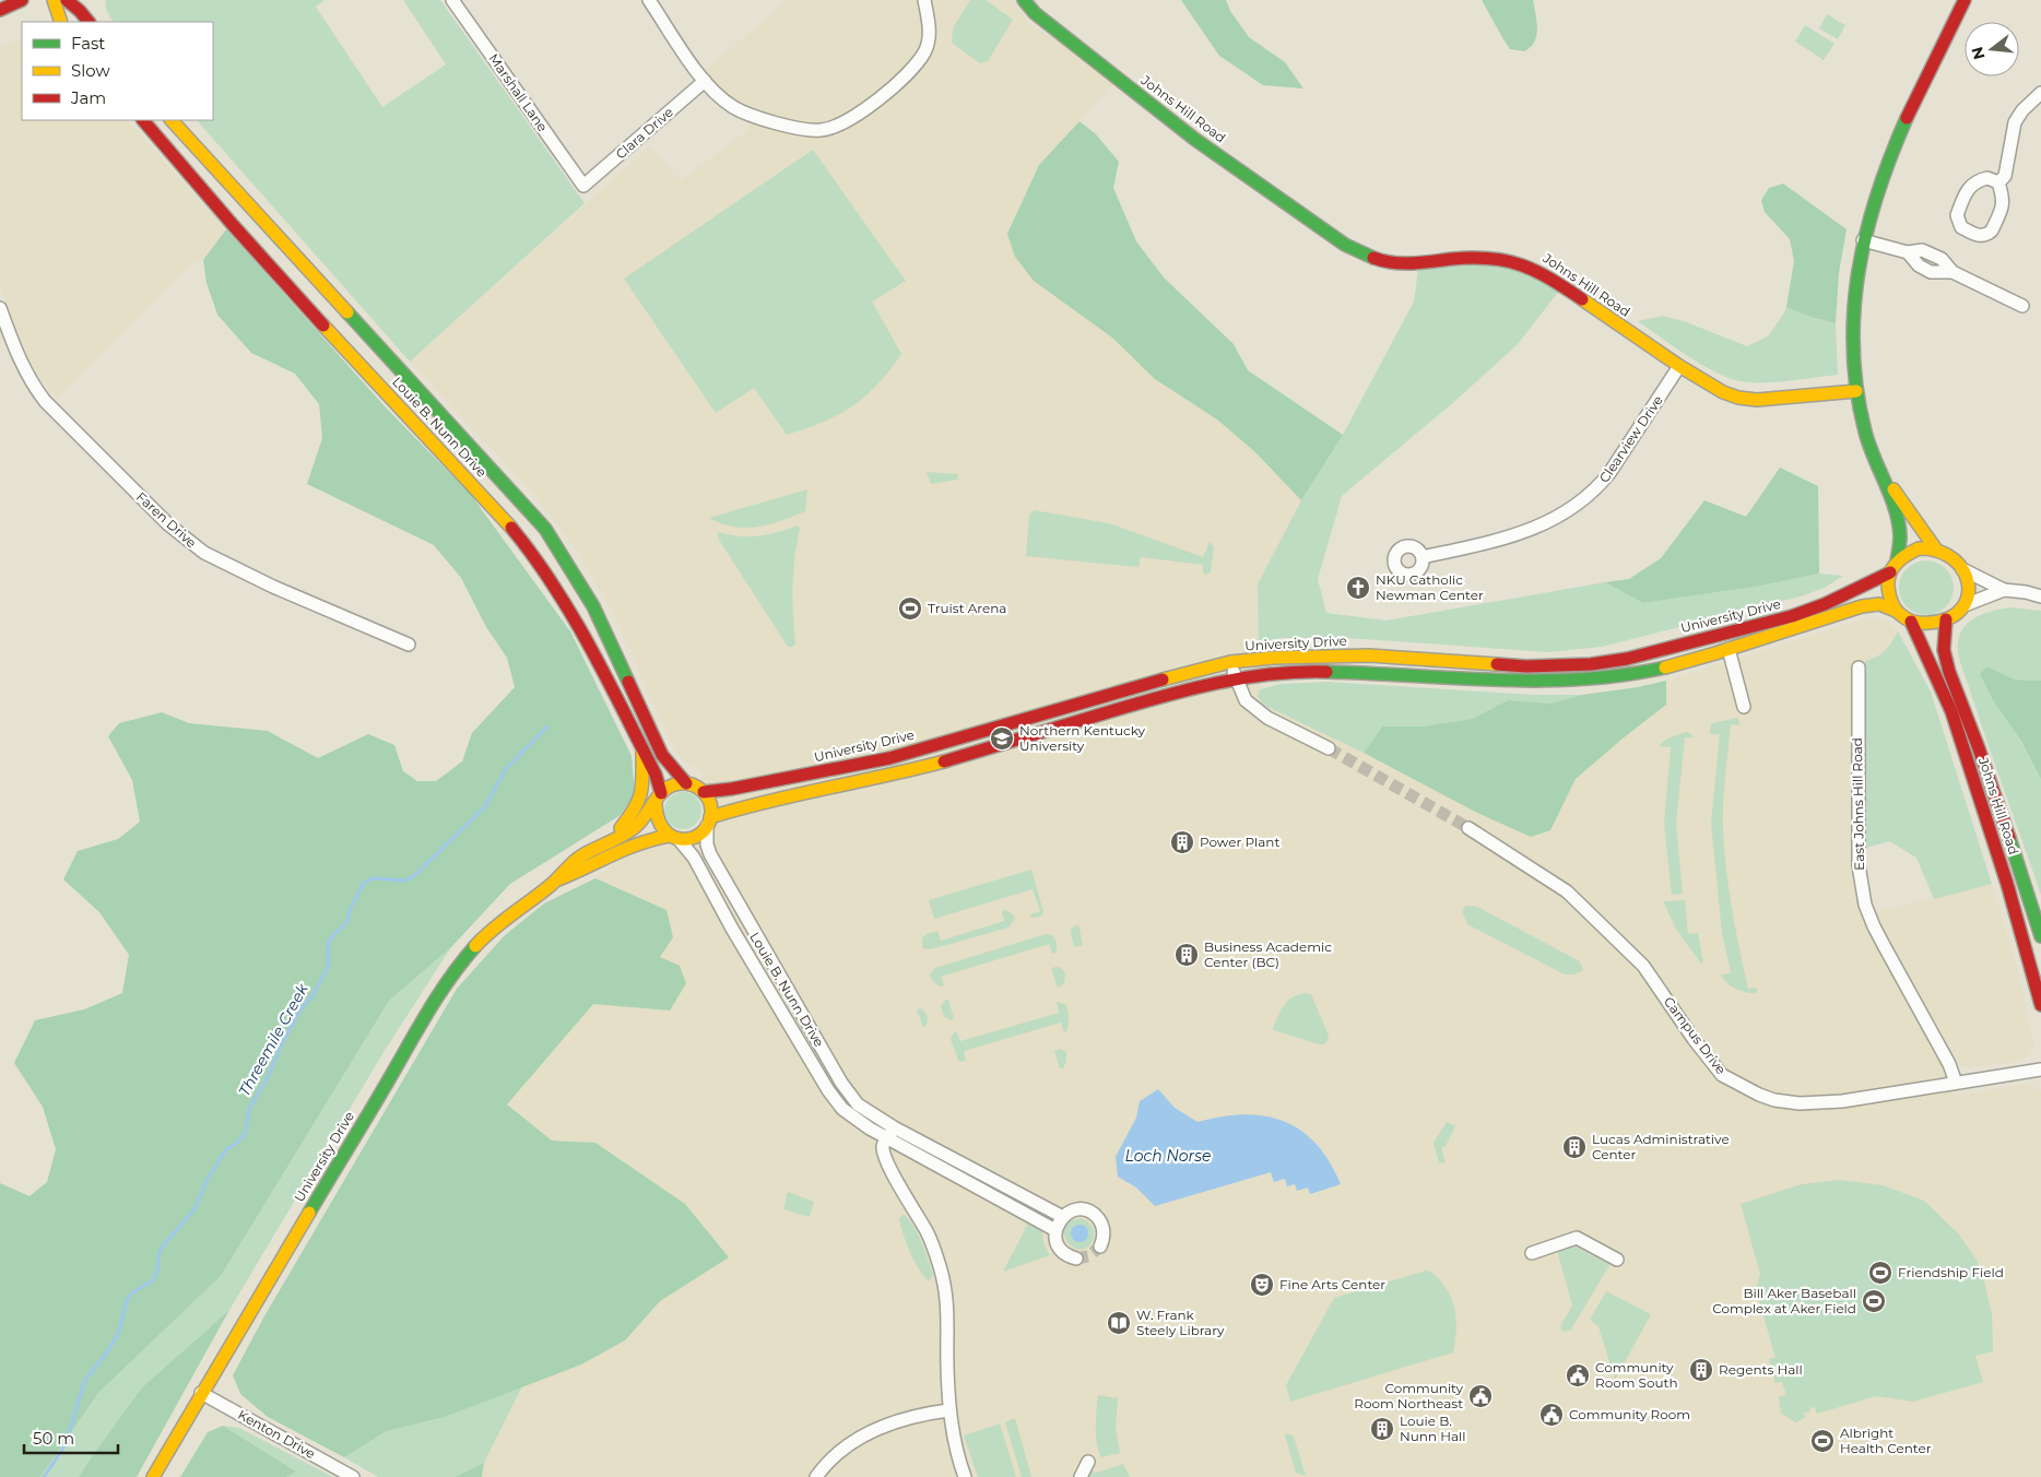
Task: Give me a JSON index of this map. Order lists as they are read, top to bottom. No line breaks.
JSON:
{"streets":{"main road":["Johns Hill Road","Louie B. Nunn Drive","University Drive"],"street":["Marshall Lane","Clara Drive","Clearview Drive","Faren Drive","East Johns Hill Road","Campus Drive","Kenton Drive"]},"crossings":[["Marshall Lane","Clara Drive"],["Johns Hill Road","Clearview Drive"],["Johns Hill Road","University Drive"],["Louie B. Nunn Drive","University Drive"],["University Drive","Kenton Drive"],["East Johns Hill Road","Campus Drive"]],"water":["Threemile Creek","Loch Norse"],"places":{"church":["NKU Catholic Newman Center"],"sports":["Truist Arena","Friendship Field","Bill Aker Baseball Complex at Aker Field","Albright Health Center"],"school or university":["Northern Kentucky University"],"building":["Power Plant","Business Academic Center (BC)","Lucas Administrative Center","Regents Hall","Louie B. Nunn Hall"],"theatre":["Fine Arts Center"],"library":["W. Frank Steely Library"],"public building":["Community Room South","Community Room Northeast","Community Room"]},"legend":["Fast","Slow","Jam"],"scale_bar":"50 m","north":"left"}
